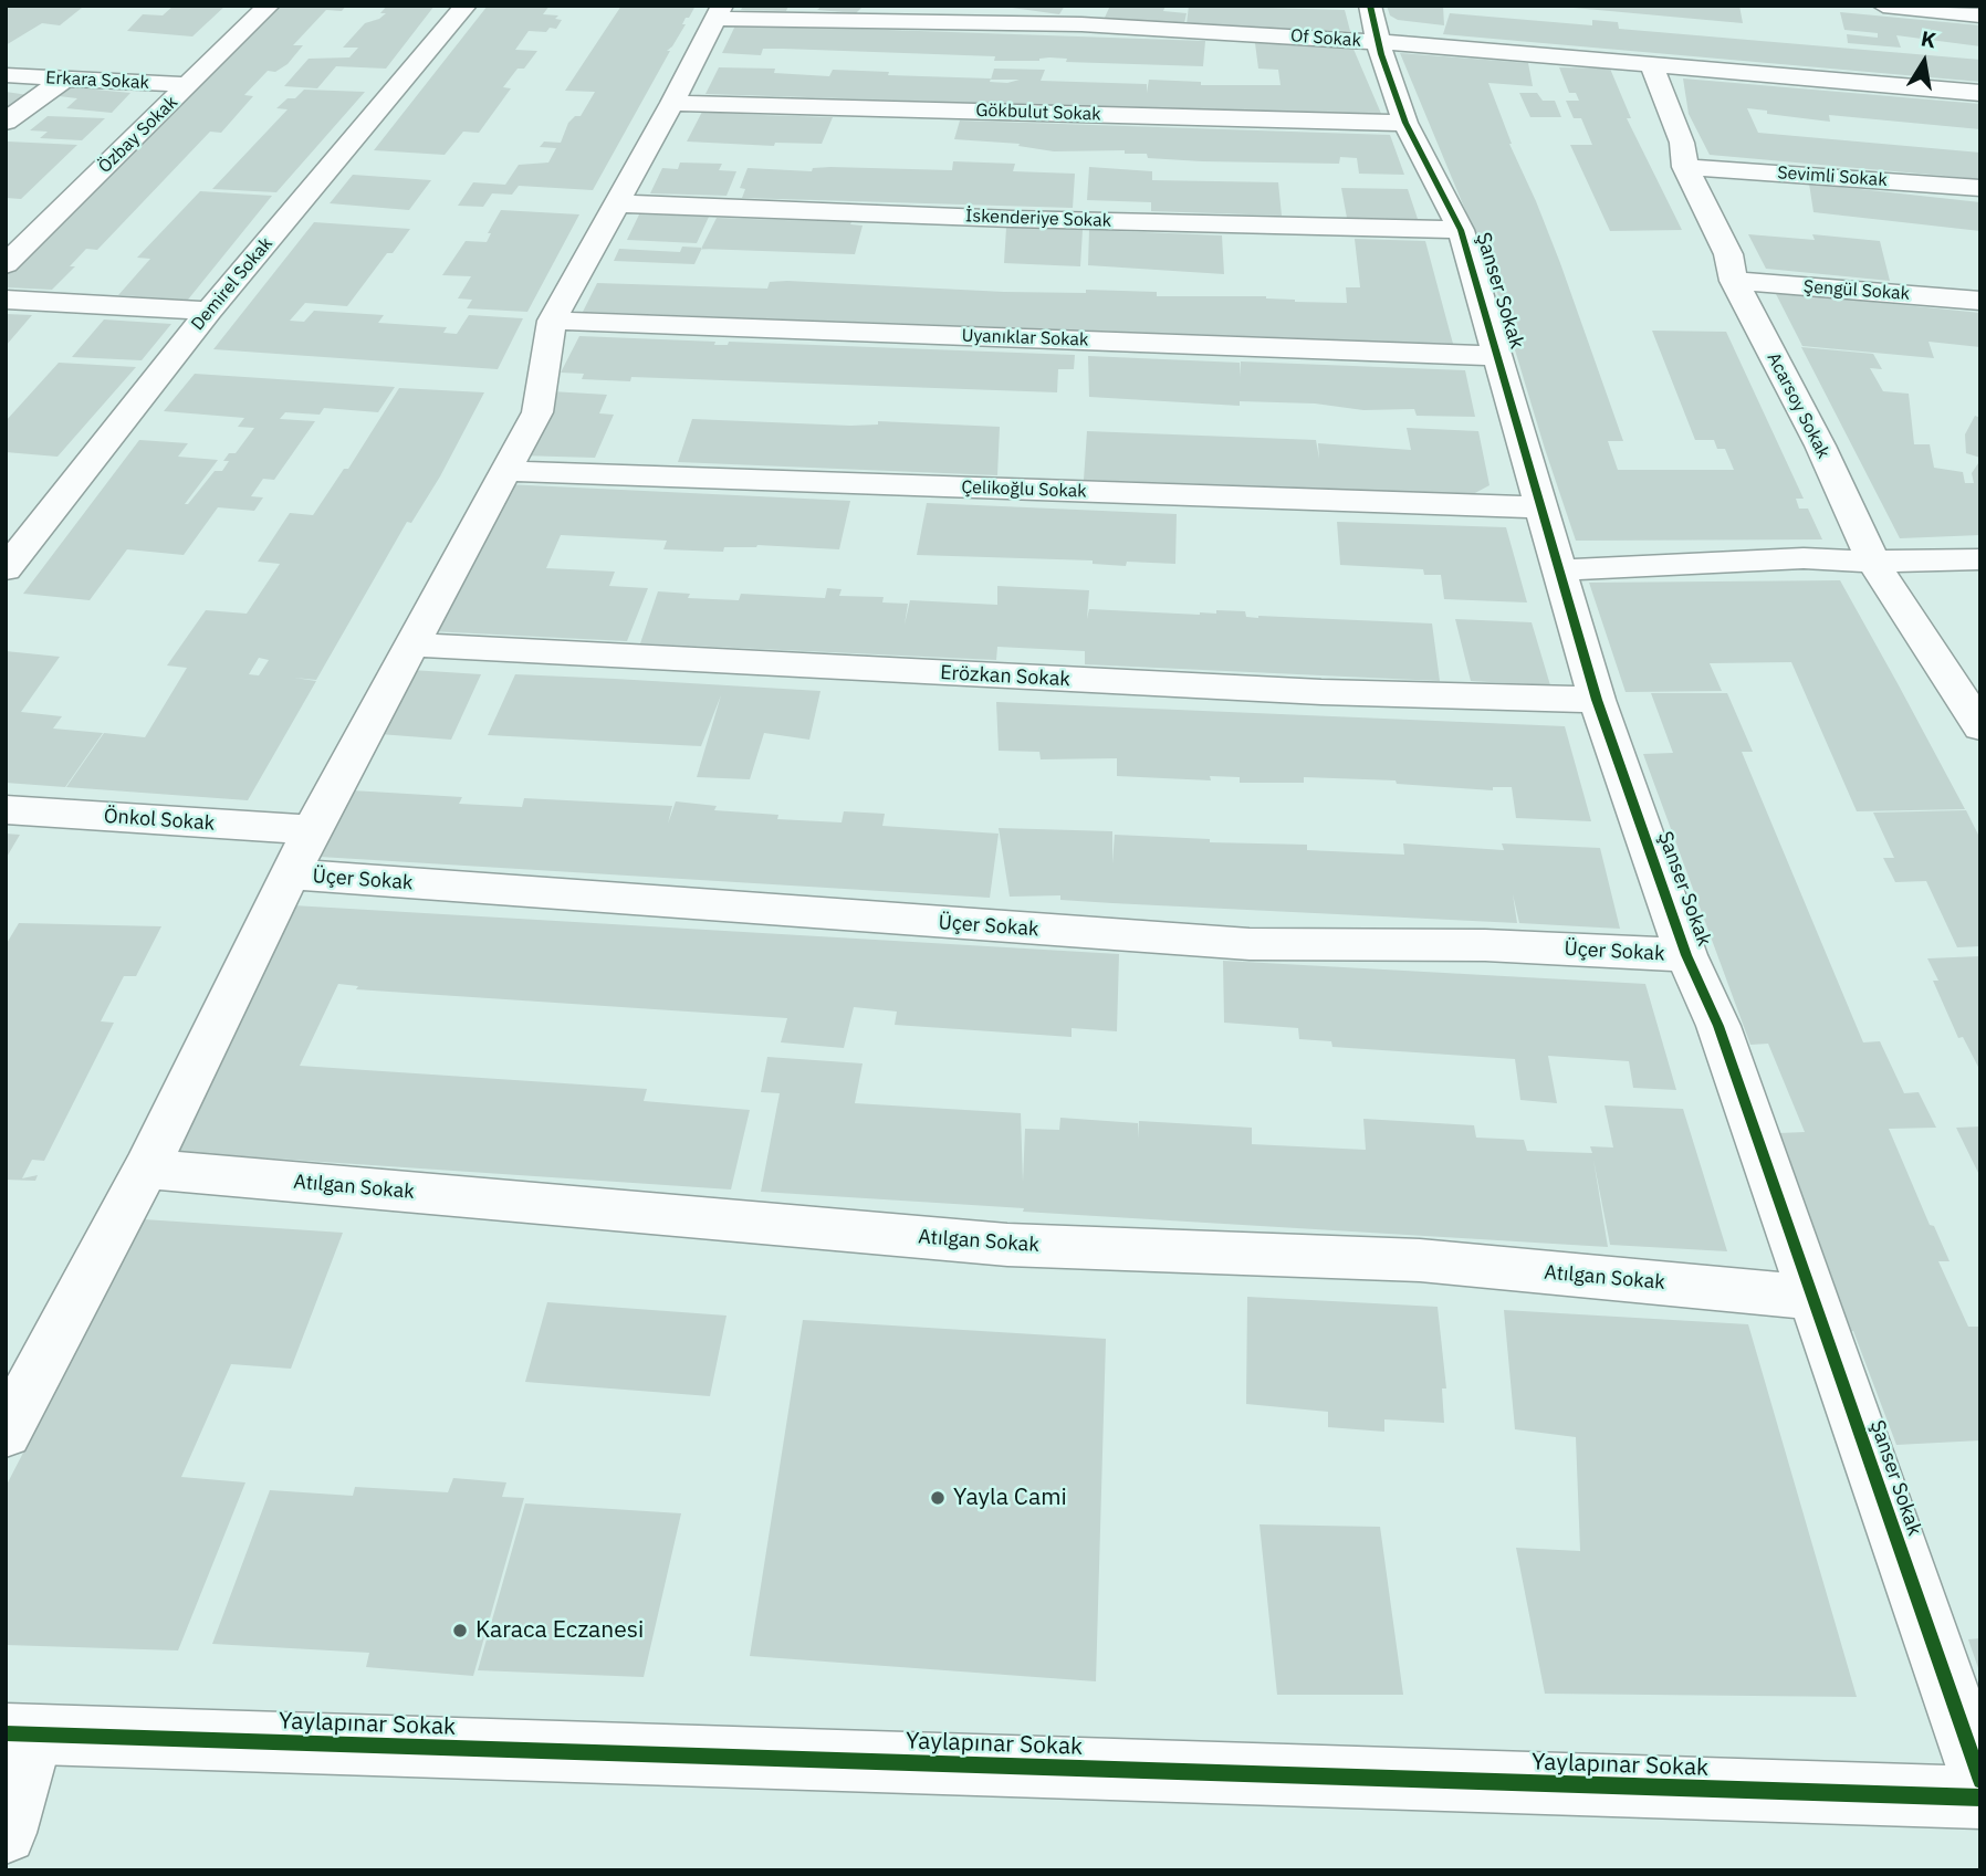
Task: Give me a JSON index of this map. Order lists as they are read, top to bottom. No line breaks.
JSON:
{"streets":{"street":["Of Sokak","Erkara Sokak","Gökbulut Sokak","Özbay Sokak","Sevimli Sokak","İskenderiye Sokak","Demirel Sokak","Şanser Sokak","Şengül Sokak","Uyanıklar Sokak","Acarsoy Sokak","Çelikoğlu Sokak","Erözkan Sokak","Önkol Sokak","Üçer Sokak","Atılgan Sokak","Yaylapınar Sokak"]},"crossings":[["Of Sokak","Şanser Sokak"],["Of Sokak","Acarsoy Sokak"],["Erkara Sokak","Özbay Sokak"],["Gökbulut Sokak","Şanser Sokak"],["Sevimli Sokak","Acarsoy Sokak"],["İskenderiye Sokak","Şanser Sokak"],["Şanser Sokak","Uyanıklar Sokak"],["Şanser Sokak","Çelikoğlu Sokak"],["Şanser Sokak","Erözkan Sokak"],["Şanser Sokak","Üçer Sokak"],["Şanser Sokak","Atılgan Sokak"],["Şengül Sokak","Acarsoy Sokak"]],"places":["Yayla Cami","Karaca Eczanesi"],"north":"top"}
